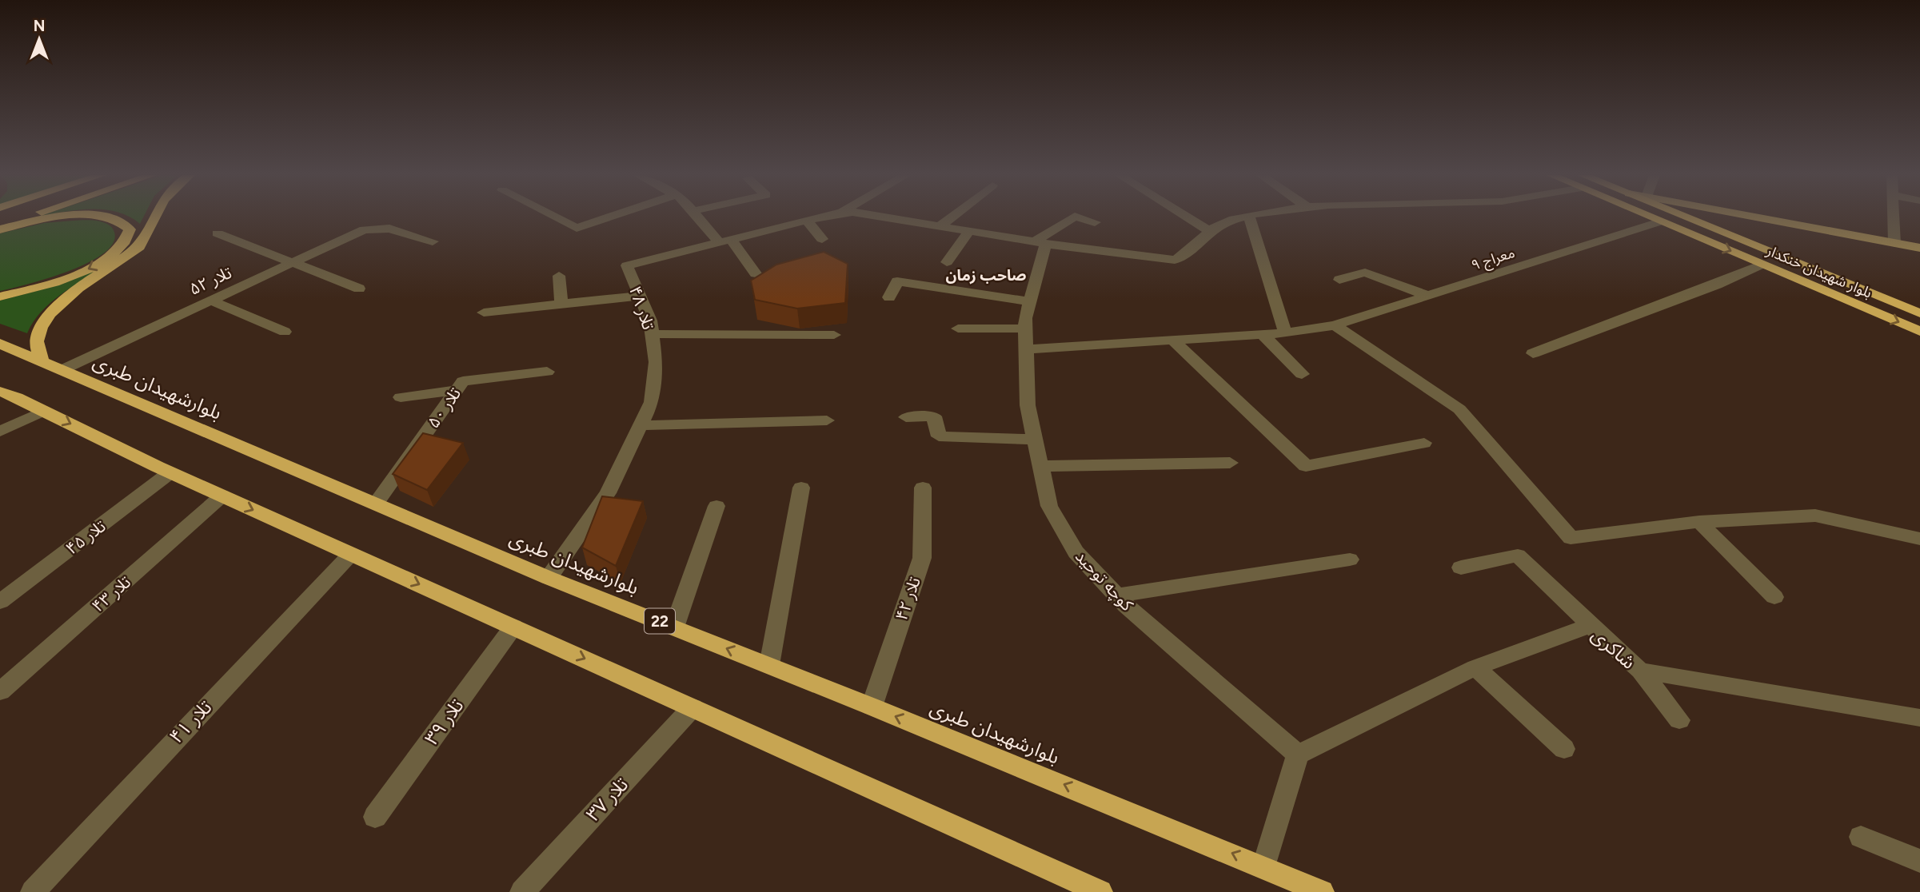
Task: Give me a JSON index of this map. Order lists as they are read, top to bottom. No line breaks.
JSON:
{"streets":{"highway":["بلوار شهیدان خنکدار","بلوارشهیدان طبری","22"],"street":["معراج ۹","تلار ۵۲","تلار ۴۸","تلار ۵۰","تلار ۴۵","کوچه توحید","تلار ۴۳","تلار ۴۲","شاکری","تلار ۴۱","تلار ۳۹","تلار ۳۷"]},"crossings":[["معراج ۹","بلوار شهیدان خنکدار"],["معراج ۹","کوچه توحید"],["تلار ۵۲","بلوارشهیدان طبری"],["تلار ۴۸","بلوارشهیدان طبری"],["بلوارشهیدان طبری","تلار ۵۰"],["بلوارشهیدان طبری","تلار ۴۲"],["کوچه توحید","شاکری"]],"districts":["صاحب زمان"],"north":"top"}
